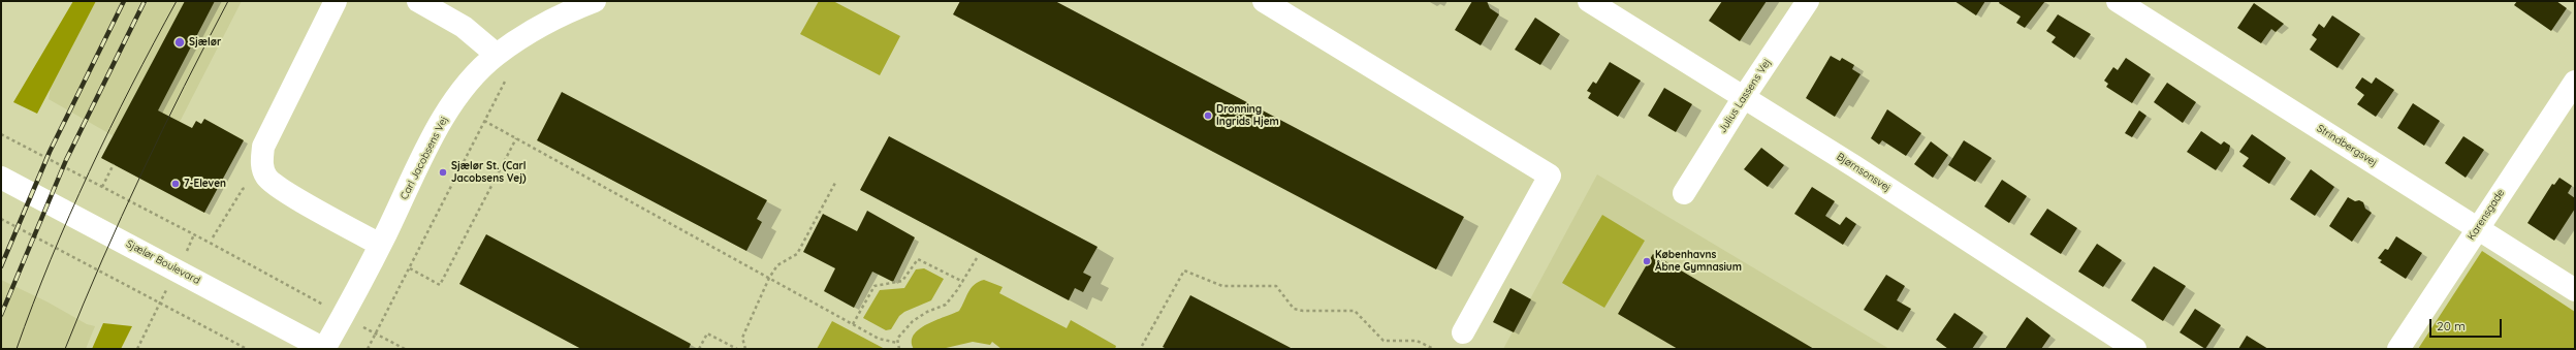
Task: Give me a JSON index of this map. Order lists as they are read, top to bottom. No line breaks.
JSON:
{"streets":{"street":["Julius Lassens Vej","Strindbergsvej","Carl Jacobsens Vej","Bjørnsonsvej","Karensgade","Sjælør Boulevard"]},"crossings":[["Julius Lassens Vej","Bjørnsonsvej"],["Strindbergsvej","Karensgade"],["Carl Jacobsens Vej","Sjælør Boulevard"]],"places":["Sjælør","Dronning Ingrids Hjem","Sjælør St. (Carl Jacobsens Vej)","7-Eleven","Københavns Åbne Gymnasium"],"scale_bar":"20 m"}
